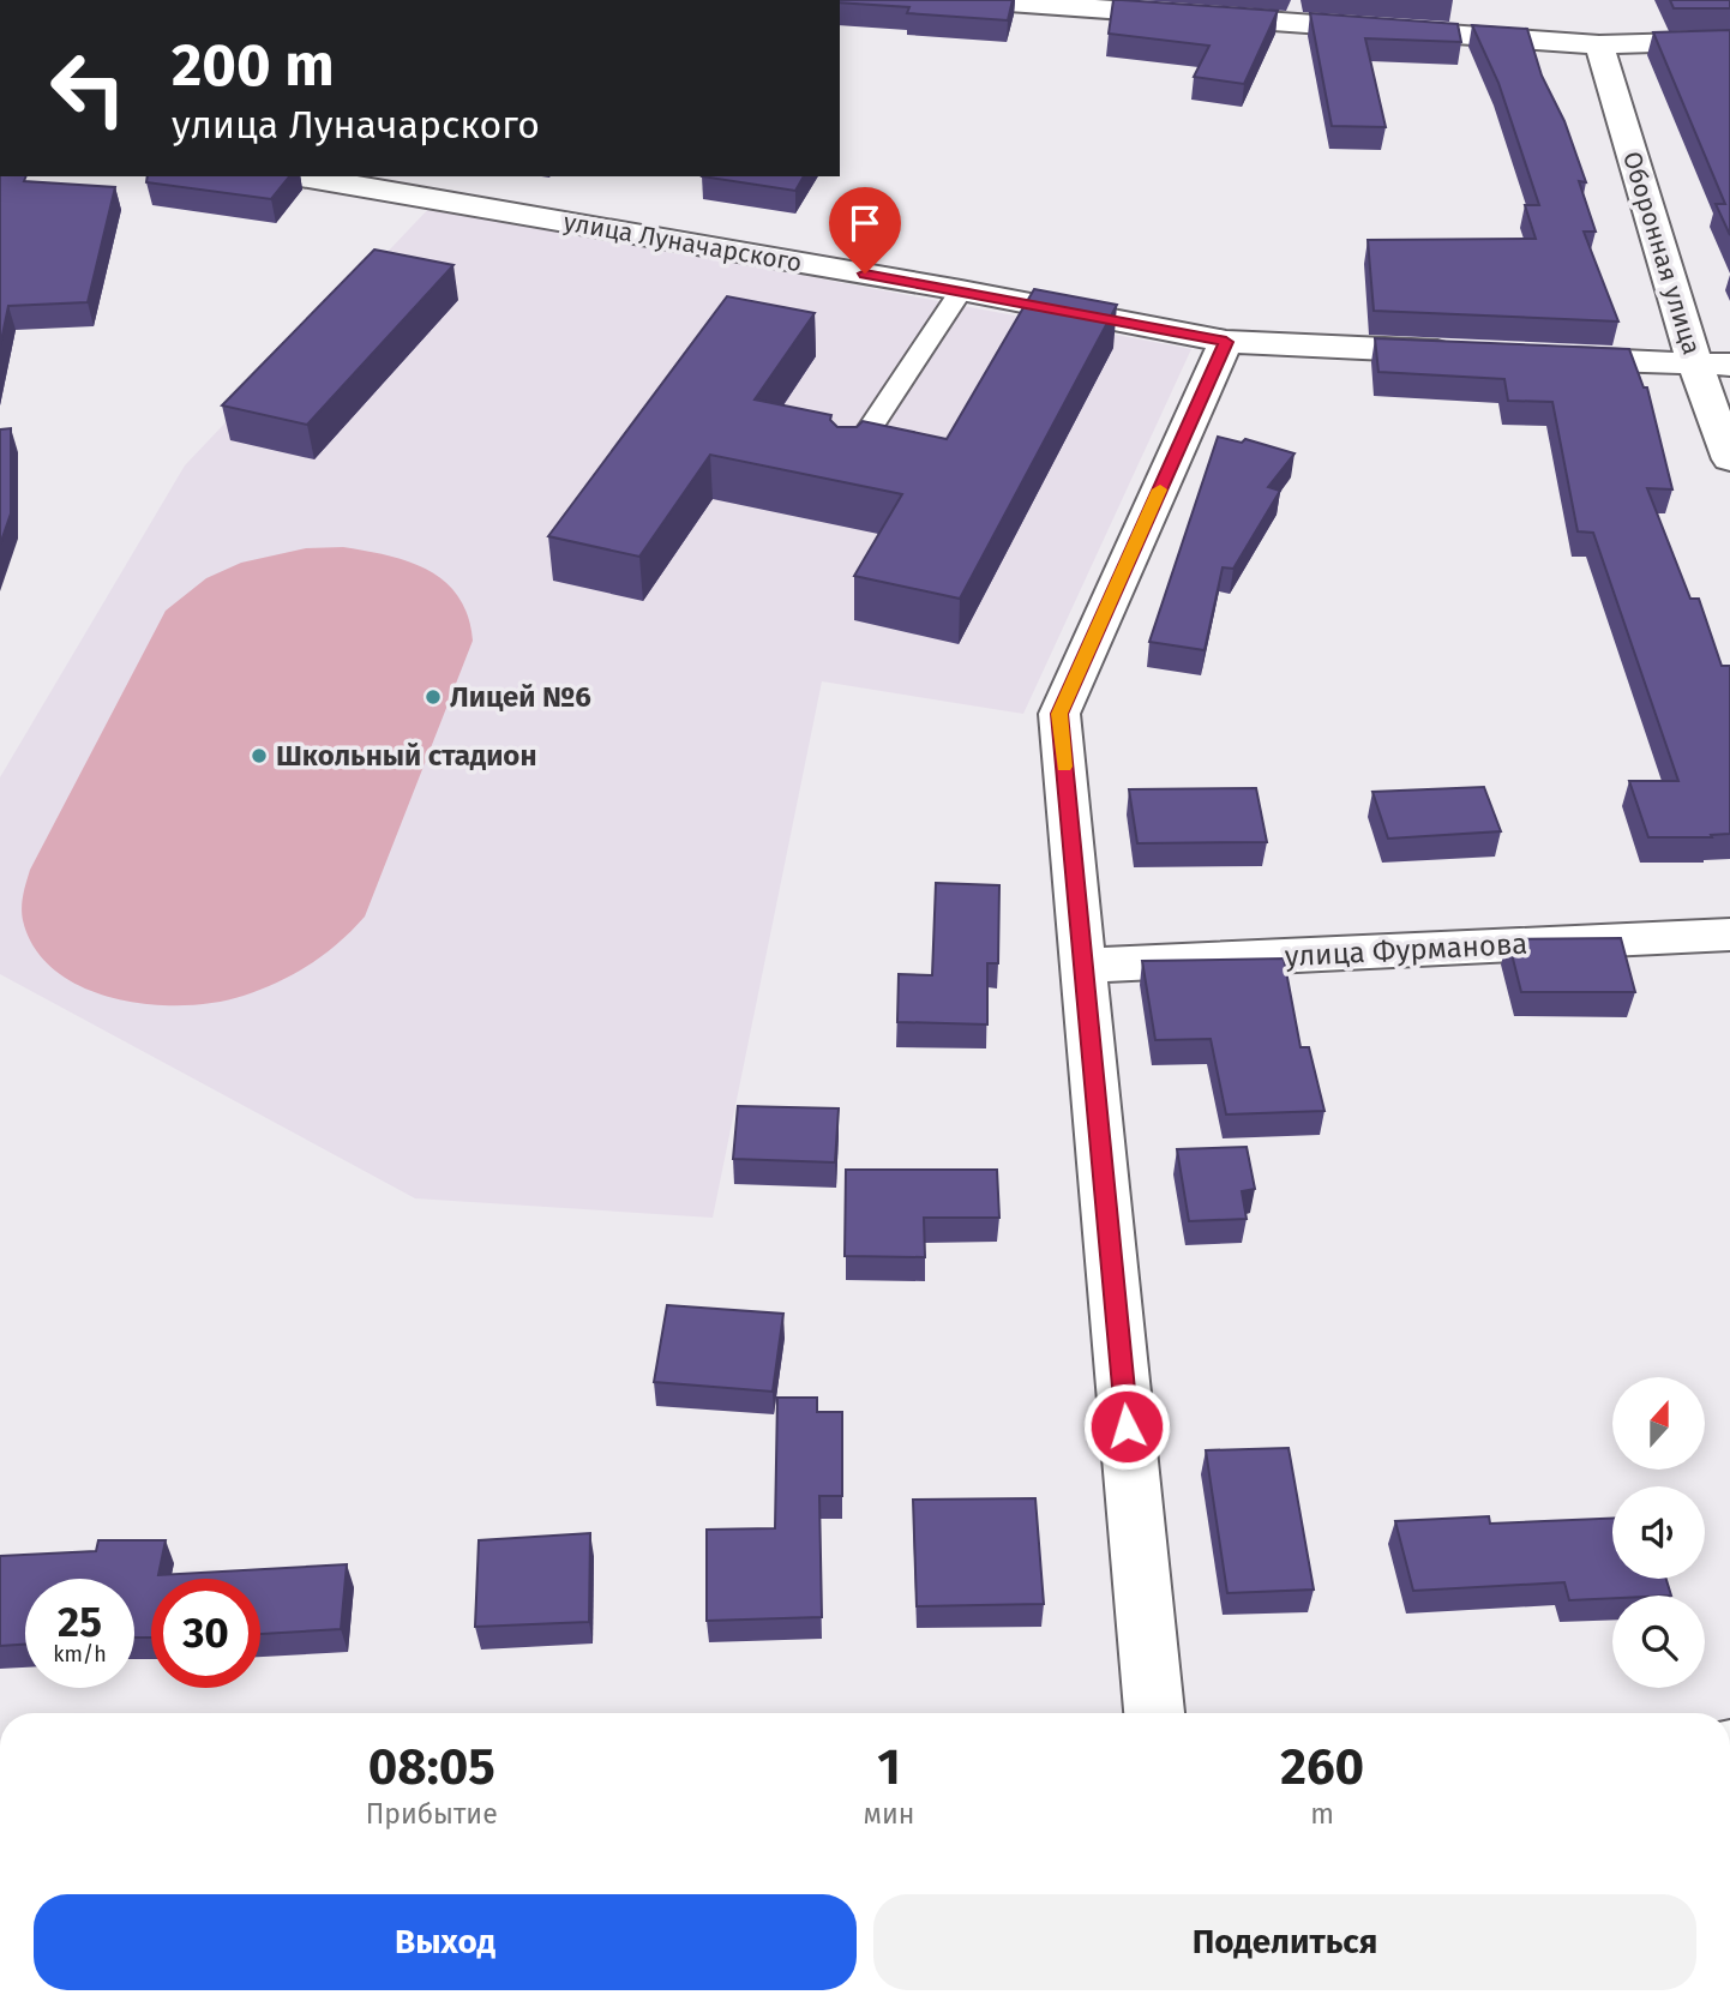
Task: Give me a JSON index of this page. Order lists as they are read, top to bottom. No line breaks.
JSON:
{"streets":{"street":["улица Луначарского","Оборонная улица","улица Фурманова"]},"places":["Лицей №6","Школьный стадион"],"north":"top","page":{"turn":["200 m","улица Луначарского"],"speed":"25 km/h","limit":"30","eta":["08:05","Прибытие","1","мин","260","m"],"buttons":["Выход","Поделиться"]}}
